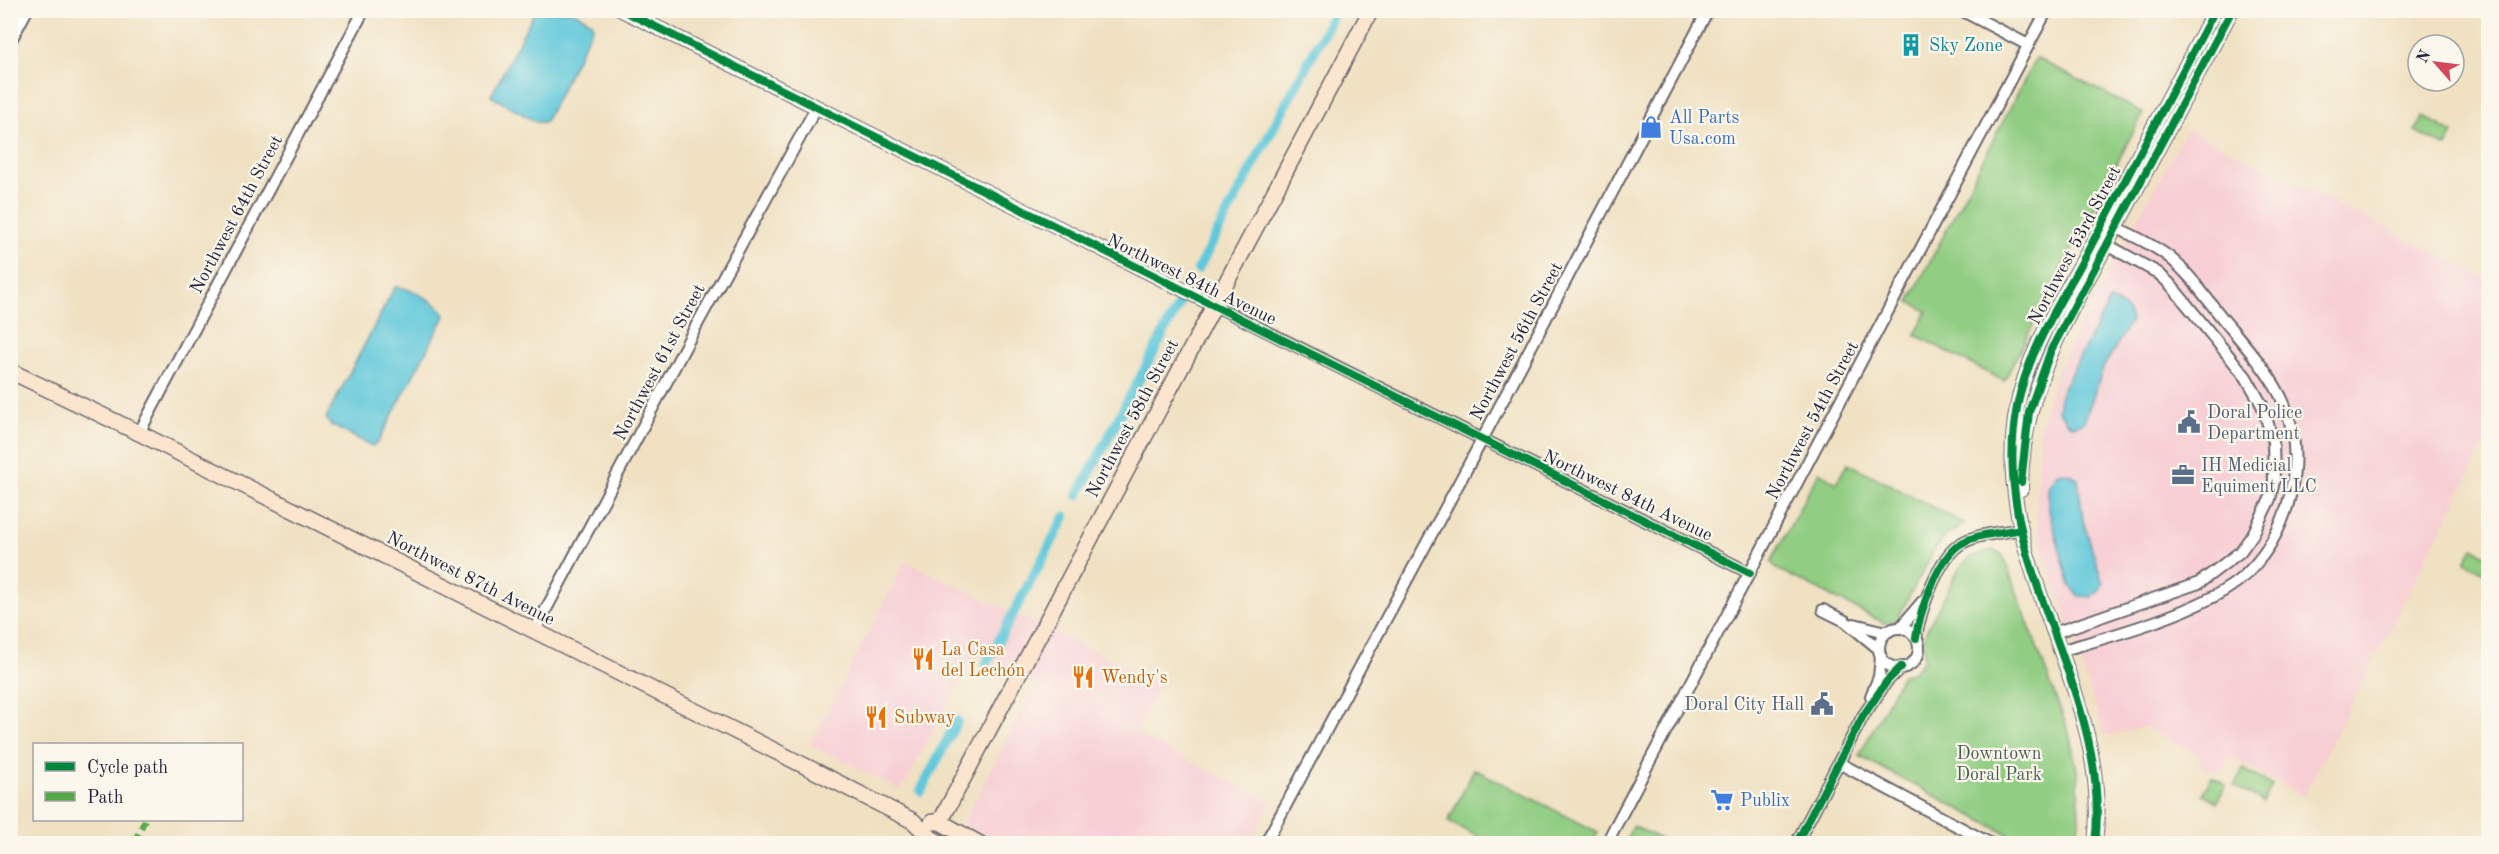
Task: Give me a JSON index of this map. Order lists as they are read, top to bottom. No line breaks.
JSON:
{"streets":{"main road":["Northwest 58th Street","Northwest 87th Avenue"],"street":["Northwest 64th Street","Northwest 53rd Street","Northwest 84th Avenue","Northwest 56th Street","Northwest 61st Street","Northwest 54th Street"]},"crossings":[["Northwest 64th Street","Northwest 87th Avenue"],["Northwest 84th Avenue","Northwest 56th Street"],["Northwest 84th Avenue","Northwest 61st Street"],["Northwest 84th Avenue","Northwest 58th Street"],["Northwest 84th Avenue","Northwest 54th Street"],["Northwest 61st Street","Northwest 87th Avenue"],["Northwest 58th Street","Northwest 87th Avenue"]],"parks":["Downtown Doral Park"],"places":{"building":["Sky Zone"],"shop":["All Parts Usa.com"],"public building":["Doral Police Department","Doral City Hall"],"office":["IH Medicial Equiment LLC"],"restaurant":["La Casa del Lechón","Wendy's","Subway"],"supermarket":["Publix"]},"legend":["Cycle path","Path"],"north":"top left"}
